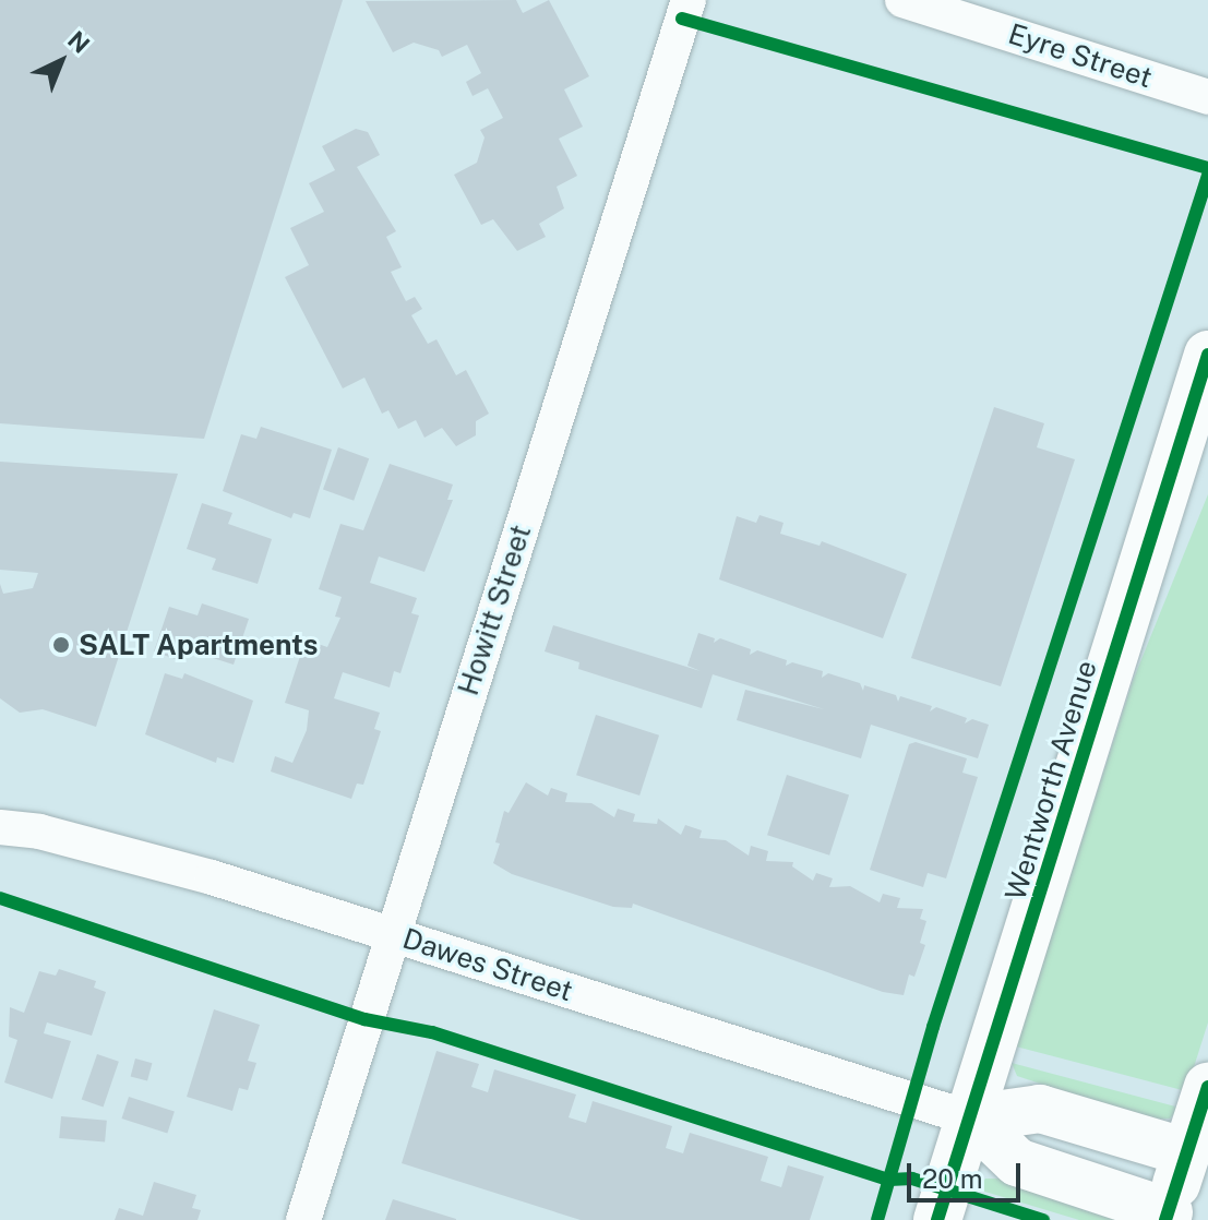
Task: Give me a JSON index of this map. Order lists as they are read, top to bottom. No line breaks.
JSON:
{"streets":{"main road":["Wentworth Avenue"],"street":["Eyre Street","Howitt Street","Dawes Street"]},"crossings":[["Howitt Street","Dawes Street"],["Wentworth Avenue","Dawes Street"]],"places":["SALT Apartments"],"scale_bar":"20 m","north":"top right"}
